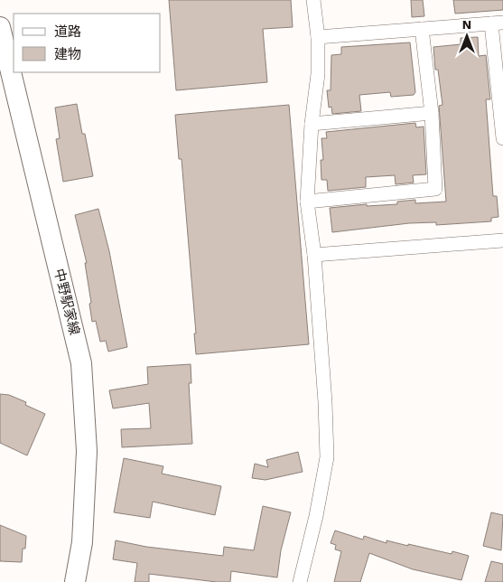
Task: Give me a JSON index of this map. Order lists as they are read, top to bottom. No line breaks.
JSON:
{"streets":{"main road":["中野駅家線"]},"legend":["道路","建物"],"north":"top"}
